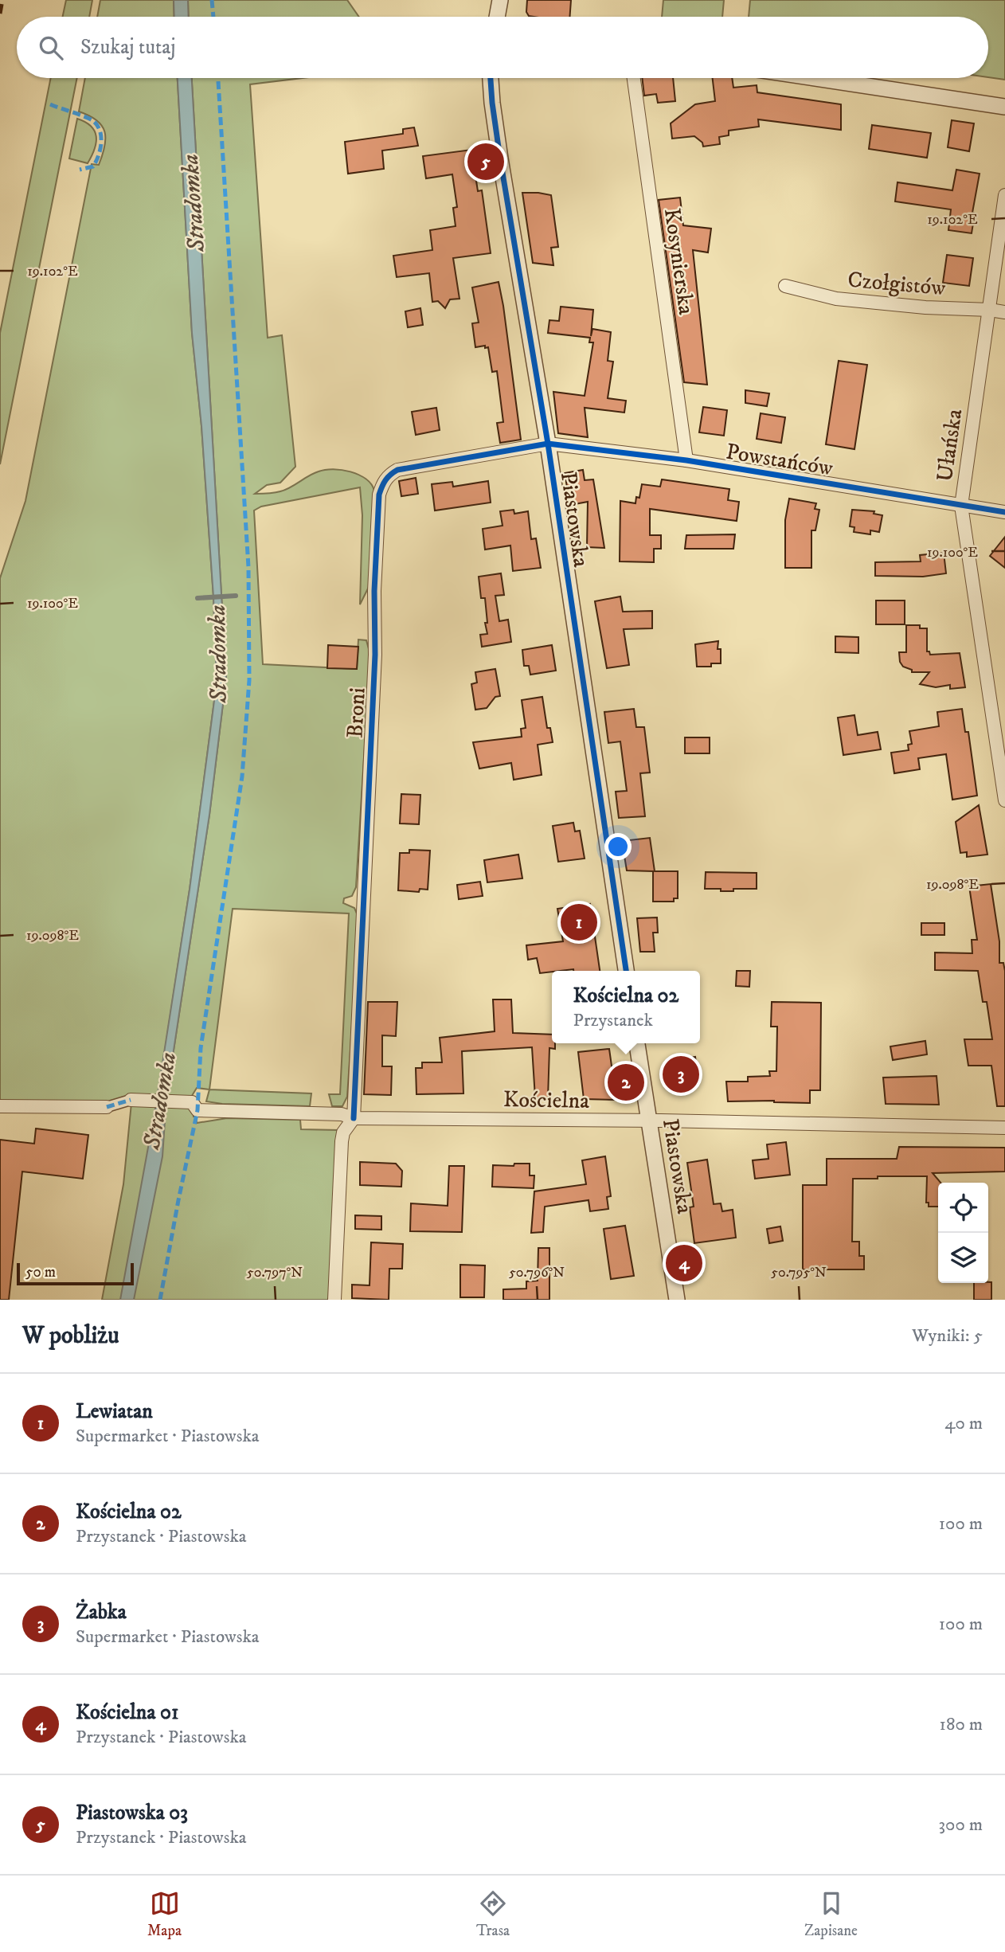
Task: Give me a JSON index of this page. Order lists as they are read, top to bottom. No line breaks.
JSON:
{"streets":{"street":["Kosynierska","Czołgistów","Ułańska","Powstańców","Piastowska","Broni","Kościelna"]},"crossings":[["Kosynierska","Powstańców"],["Czołgistów","Ułańska"],["Ułańska","Powstańców"],["Powstańców","Piastowska"],["Powstańców","Broni"],["Piastowska","Broni"],["Piastowska","Kościelna"],["Broni","Kościelna"]],"water":["Stradomka"],"scale_bar":"50 m","page":{"search":"Szukaj tutaj","pins":["5","1","3","2","4"],"popup":["Kościelna 02","Przystanek"],"scale":"50 m","heading":["W pobliżu","Wyniki: 5"],"list":[{"mark":"1","name":"Lewiatan","note":"Supermarket · Piastowska","value":"40 m"},{"mark":"2","name":"Kościelna 02","note":"Przystanek · Piastowska","value":"100 m"},{"mark":"3","name":"Żabka","note":"Supermarket · Piastowska","value":"100 m"},{"mark":"4","name":"Kościelna 01","note":"Przystanek · Piastowska","value":"180 m"},{"mark":"5","name":"Piastowska 03","note":"Przystanek · Piastowska","value":"300 m"}],"nav":["Mapa","Trasa","Zapisane"]},"coordinates":["19.102°E","19.100°E","19.098°E","50.797°N","50.796°N","50.795°N"]}
